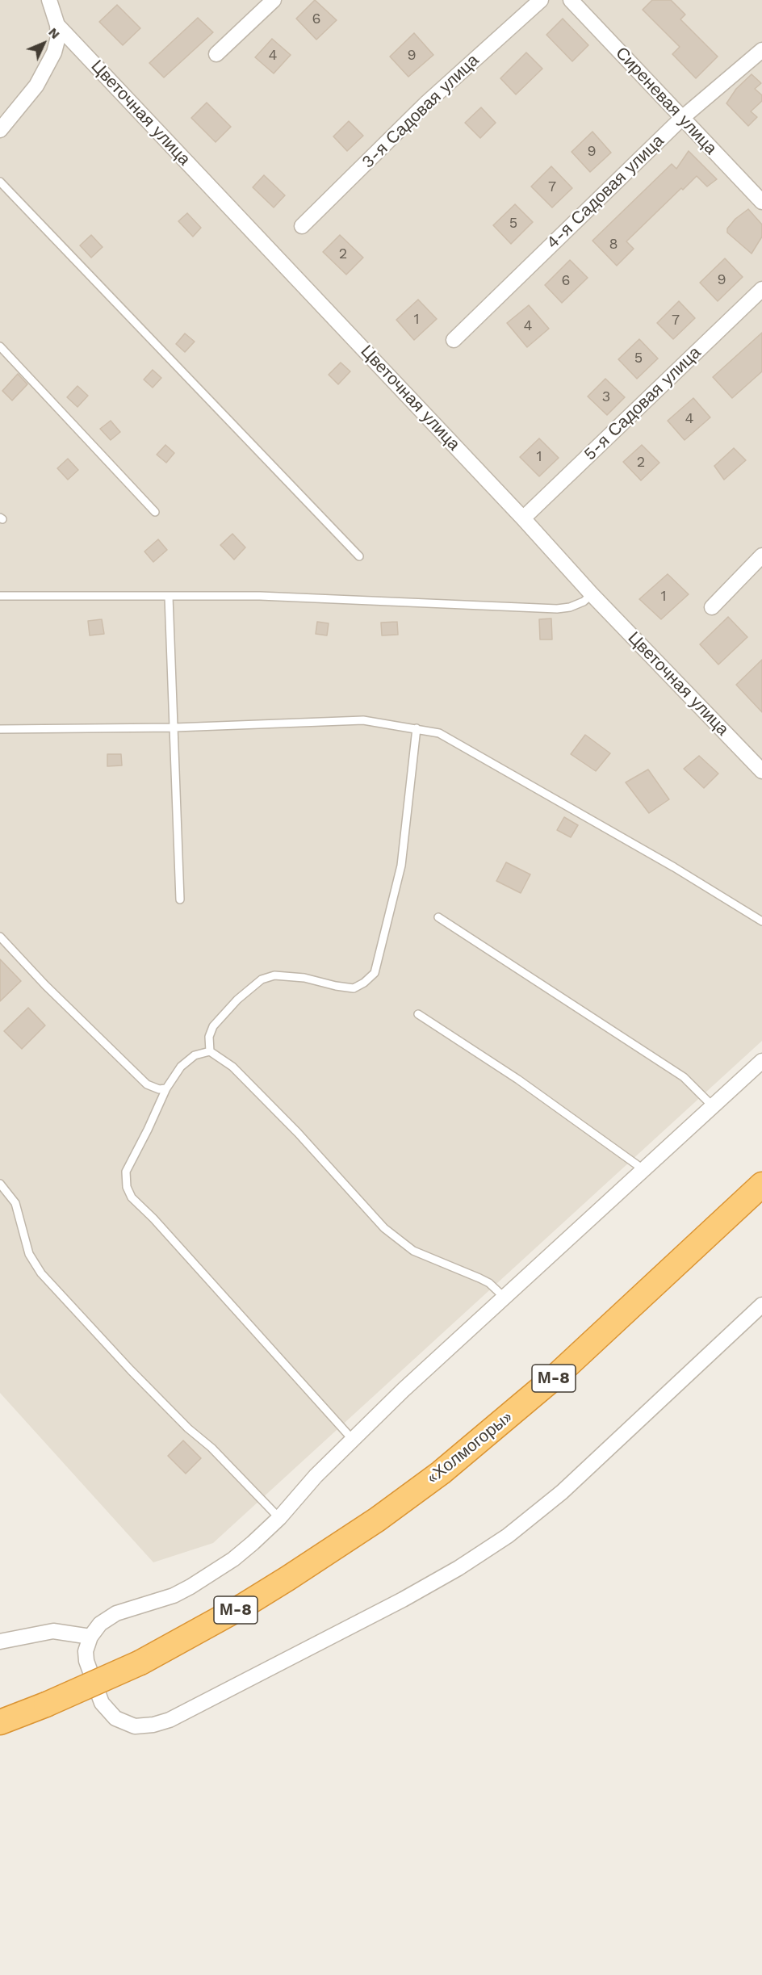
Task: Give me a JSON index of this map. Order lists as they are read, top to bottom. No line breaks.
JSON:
{"streets":{"highway":["М-8","«Холмогоры»"],"street":["Сиреневая улица","3-я Садовая улица","Цветочная улица","4-я Садовая улица","5-я Садовая улица"]},"crossings":[["Сиреневая улица","4-я Садовая улица"],["Цветочная улица","5-я Садовая улица"]],"house_numbers":["6","4","9","9","7","5","8","2","9","6","1","7","4","5","3","4","1","2","1"],"north":"top right"}
